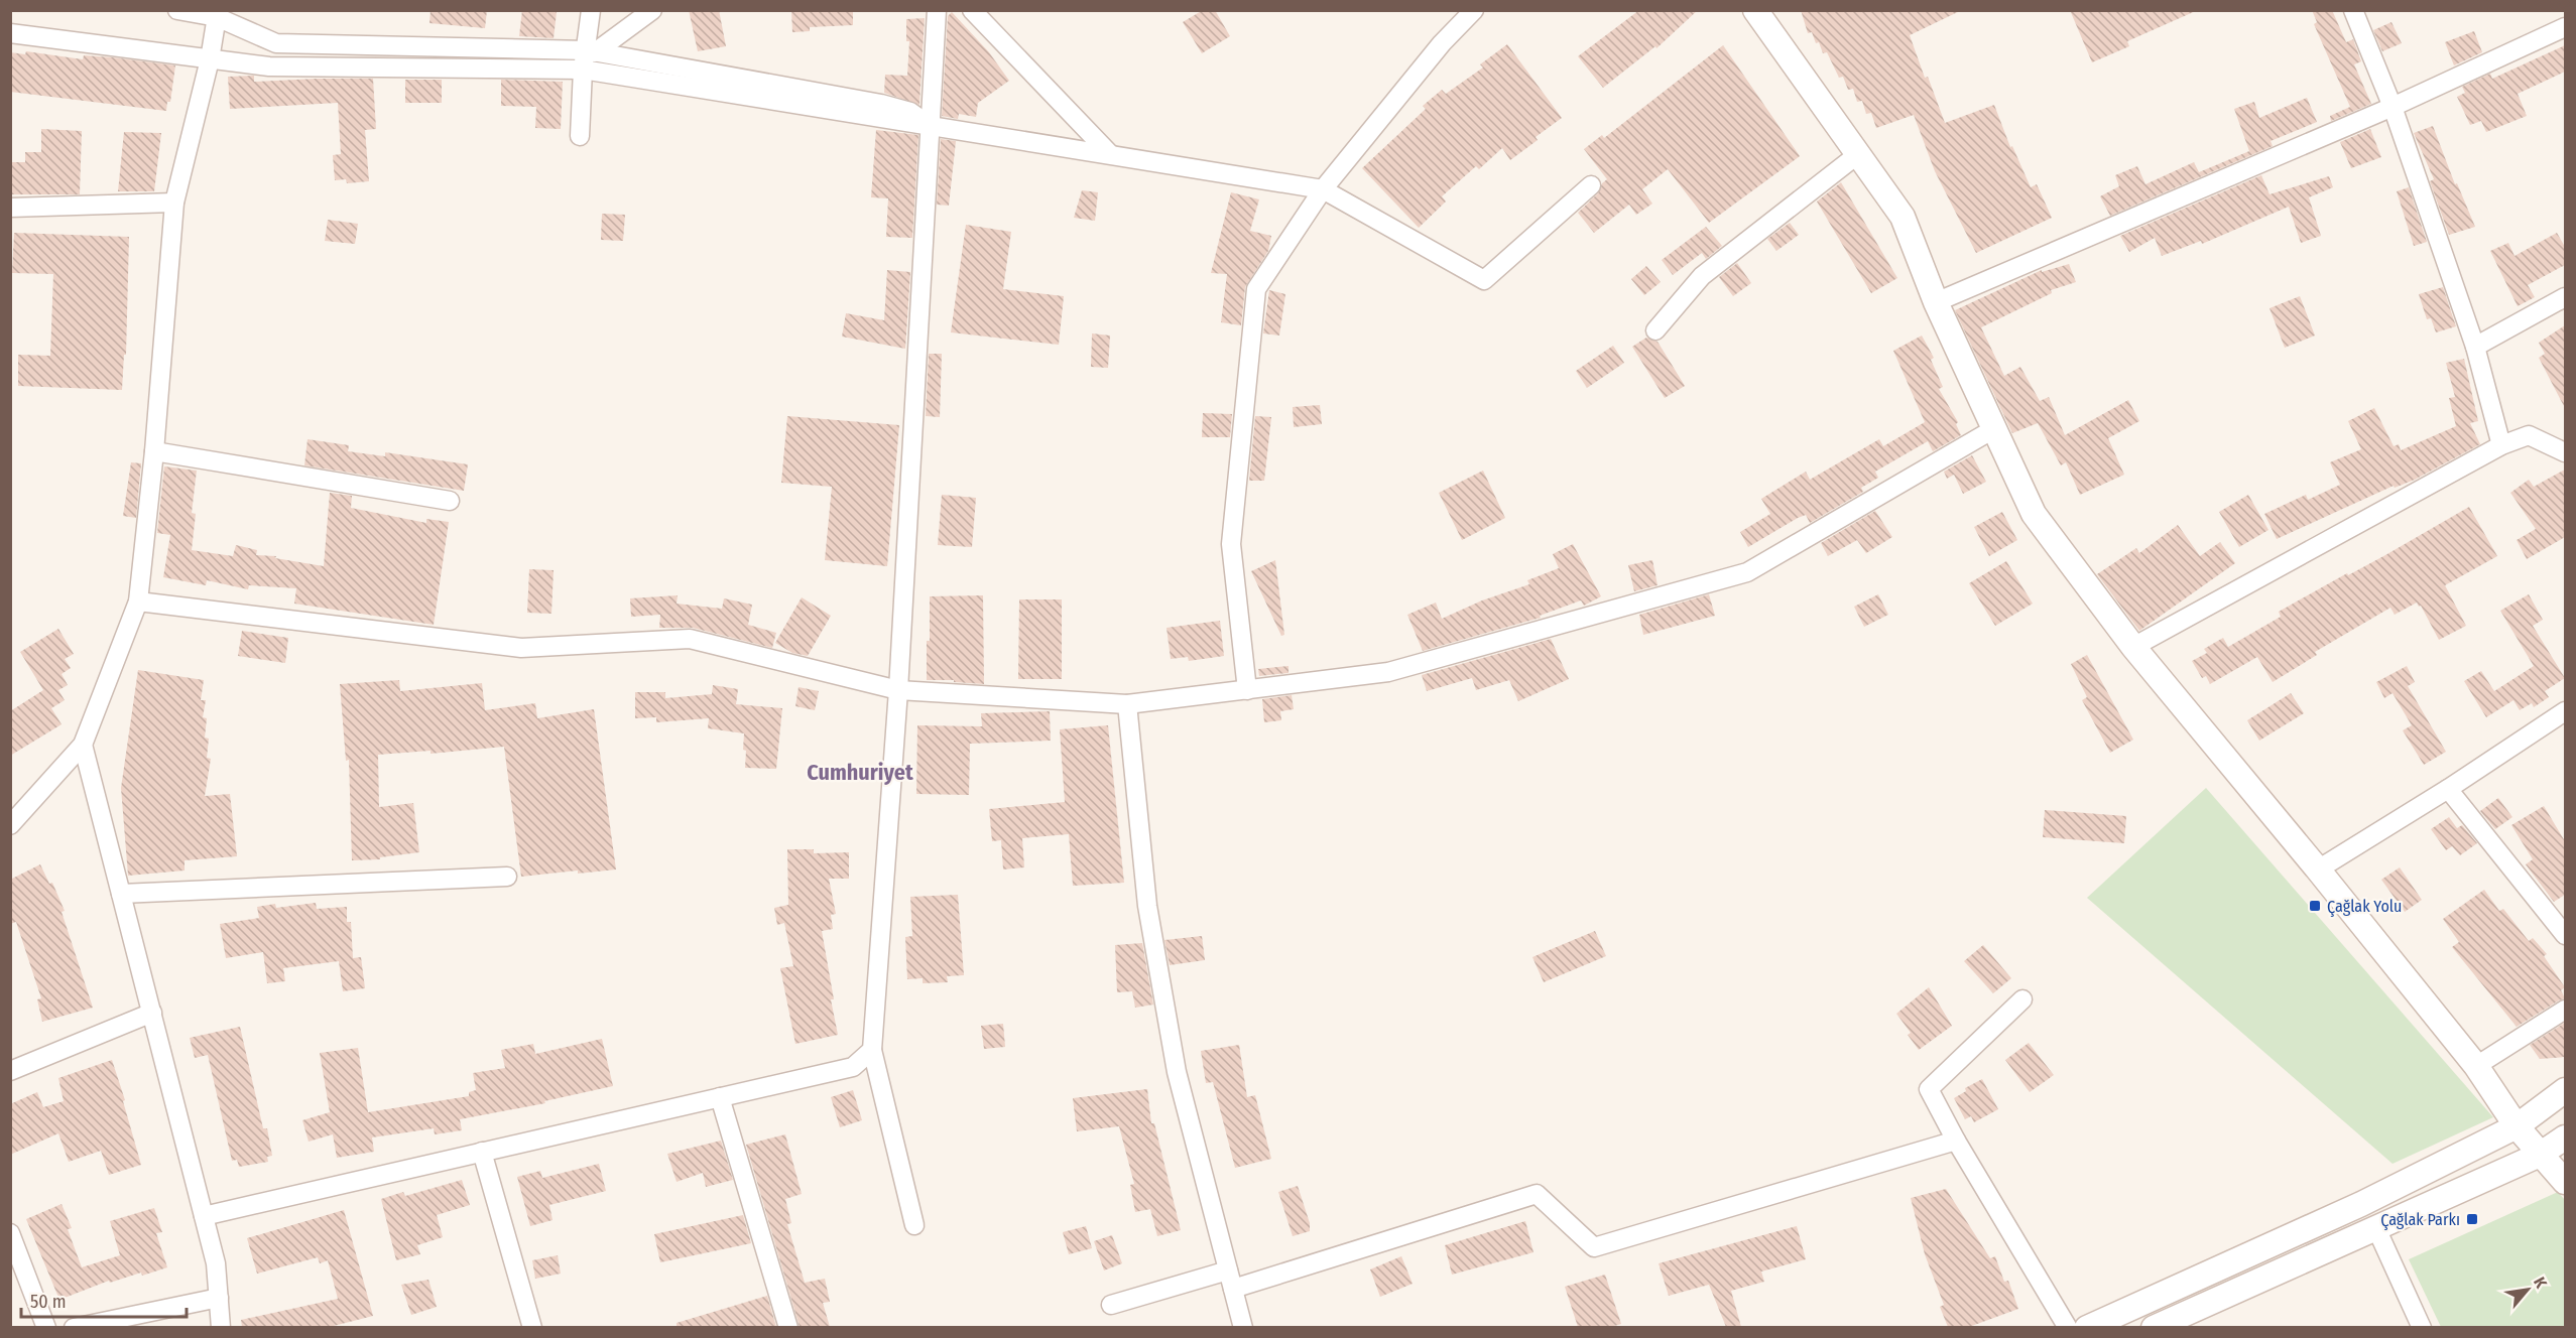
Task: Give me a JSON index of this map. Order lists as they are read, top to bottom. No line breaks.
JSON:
{"districts":["Cumhuriyet"],"places":{"transit":["Çağlak Yolu","Çağlak Parkı"]},"scale_bar":"50 m","north":"top right"}
